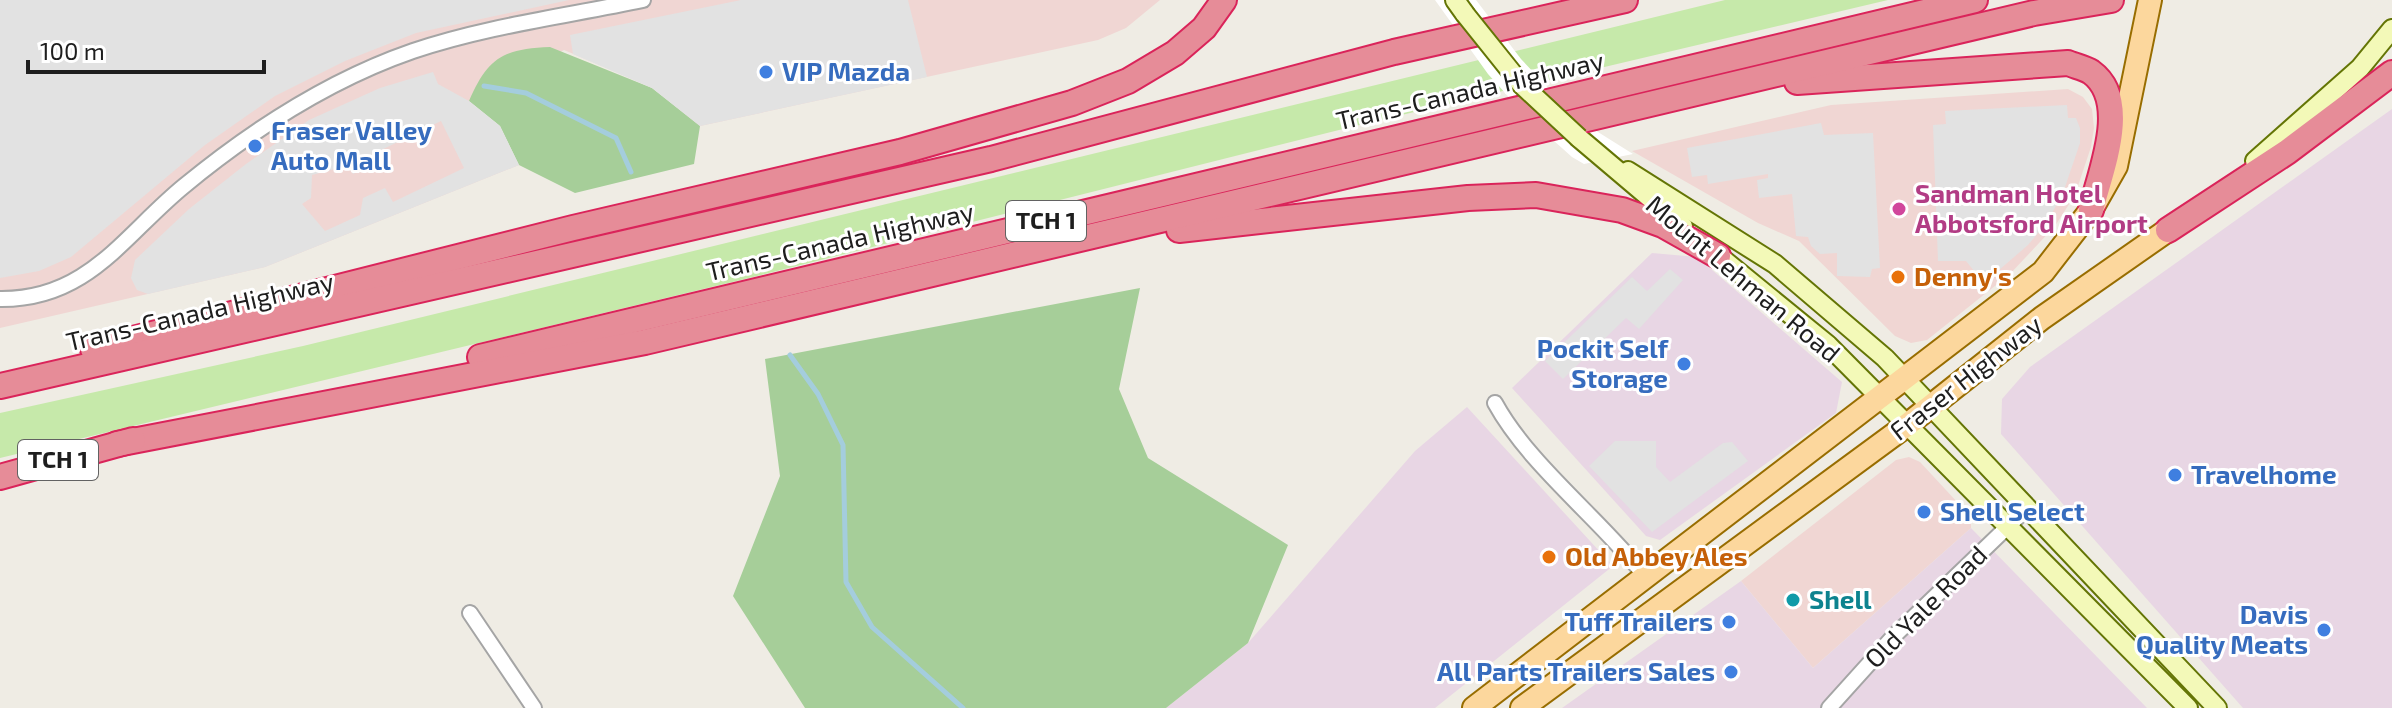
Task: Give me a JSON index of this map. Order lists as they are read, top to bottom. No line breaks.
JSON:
{"streets":{"highway":["Trans-Canada Highway","TCH 1"],"main road":["Mount Lehman Road","Fraser Highway"],"street":["Old Yale Road"]},"crossings":[["Mount Lehman Road","Fraser Highway"],["Mount Lehman Road","Old Yale Road"]],"places":["VIP Mazda","Fraser Valley Auto Mall","Sandman Hotel Abbotsford Airport","Denny's","Pockit Self Storage","Travelhome","Shell Select","Old Abbey Ales","Shell","Tuff Trailers","Davis Quality Meats","All Parts Trailers Sales"],"scale_bar":"100 m"}
